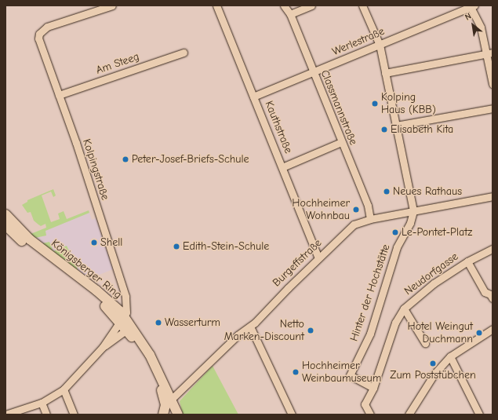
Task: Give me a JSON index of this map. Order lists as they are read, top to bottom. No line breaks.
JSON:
{"streets":{"main road":["Königsberger Ring"],"street":["Werlestraße","Am Steeg","Classmannstraße","Kauthstraße","Kolpingstraße","Burgeffstraße","Neudorfgasse","Hinter der Hochstätte"]},"crossings":[["Werlestraße","Classmannstraße"],["Werlestraße","Kauthstraße"],["Am Steeg","Kolpingstraße"],["Classmannstraße","Burgeffstraße"],["Kauthstraße","Burgeffstraße"],["Kolpingstraße","Königsberger Ring"],["Burgeffstraße","Königsberger Ring"],["Burgeffstraße","Hinter der Hochstätte"],["Neudorfgasse","Hinter der Hochstätte"]],"places":["Kolping Haus (KBB)","Elisabeth Kita","Peter-Josef-Briefs-Schule","Neues Rathaus","Hochheimer Wohnbau","Le-Pontet-Platz","Shell","Edith-Stein-Schule","Wasserturm","Netto Marken-Discount","Hotel Weingut Duchmann","Zum Poststübchen","Hochheimer Weinbaumuseum"],"north":"top left"}
